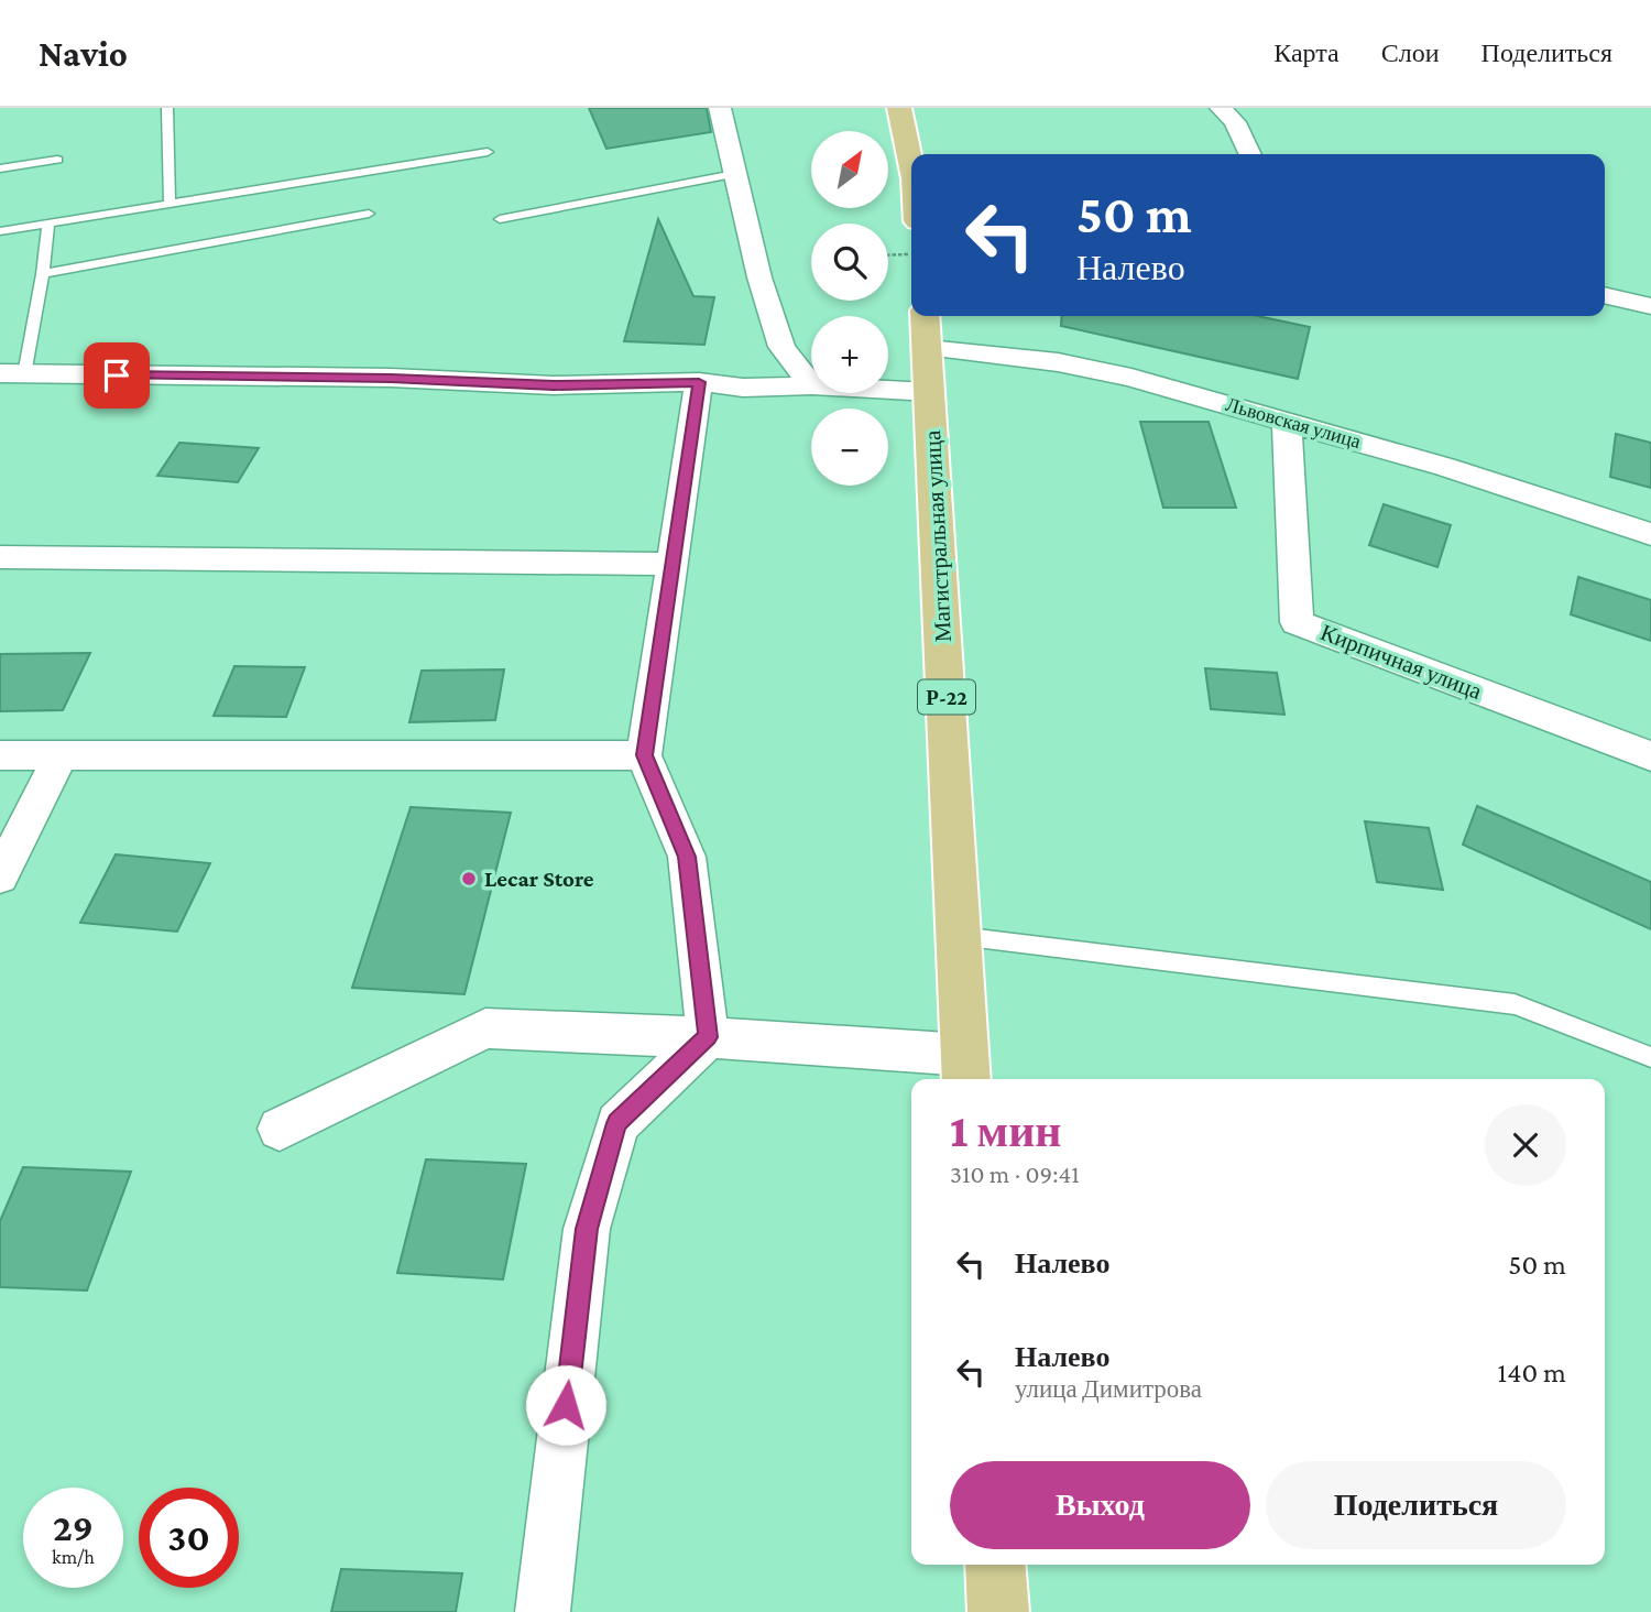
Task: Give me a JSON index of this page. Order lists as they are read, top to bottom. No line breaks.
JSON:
{"streets":{"highway":["Магистральная улица","Р-22"],"street":["Львовская улица","Кирпичная улица"]},"crossings":[["Львовская улица","Магистральная улица"],["Львовская улица","Кирпичная улица"]],"places":["Lecar Store"],"north":"top right","page":{"header":"Navio","nav":["Карта","Слои","Поделиться"],"map_buttons":["+","−"],"turn":["50 m","Налево"],"heading":["1 мин","310 m · 09:41"],"list":[{"name":"Налево","value":"50 m"},{"name":"Налево","note":"улица Димитрова","value":"140 m"}],"buttons":["Выход","Поделиться"],"speed":"29 km/h","limit":"30"}}
